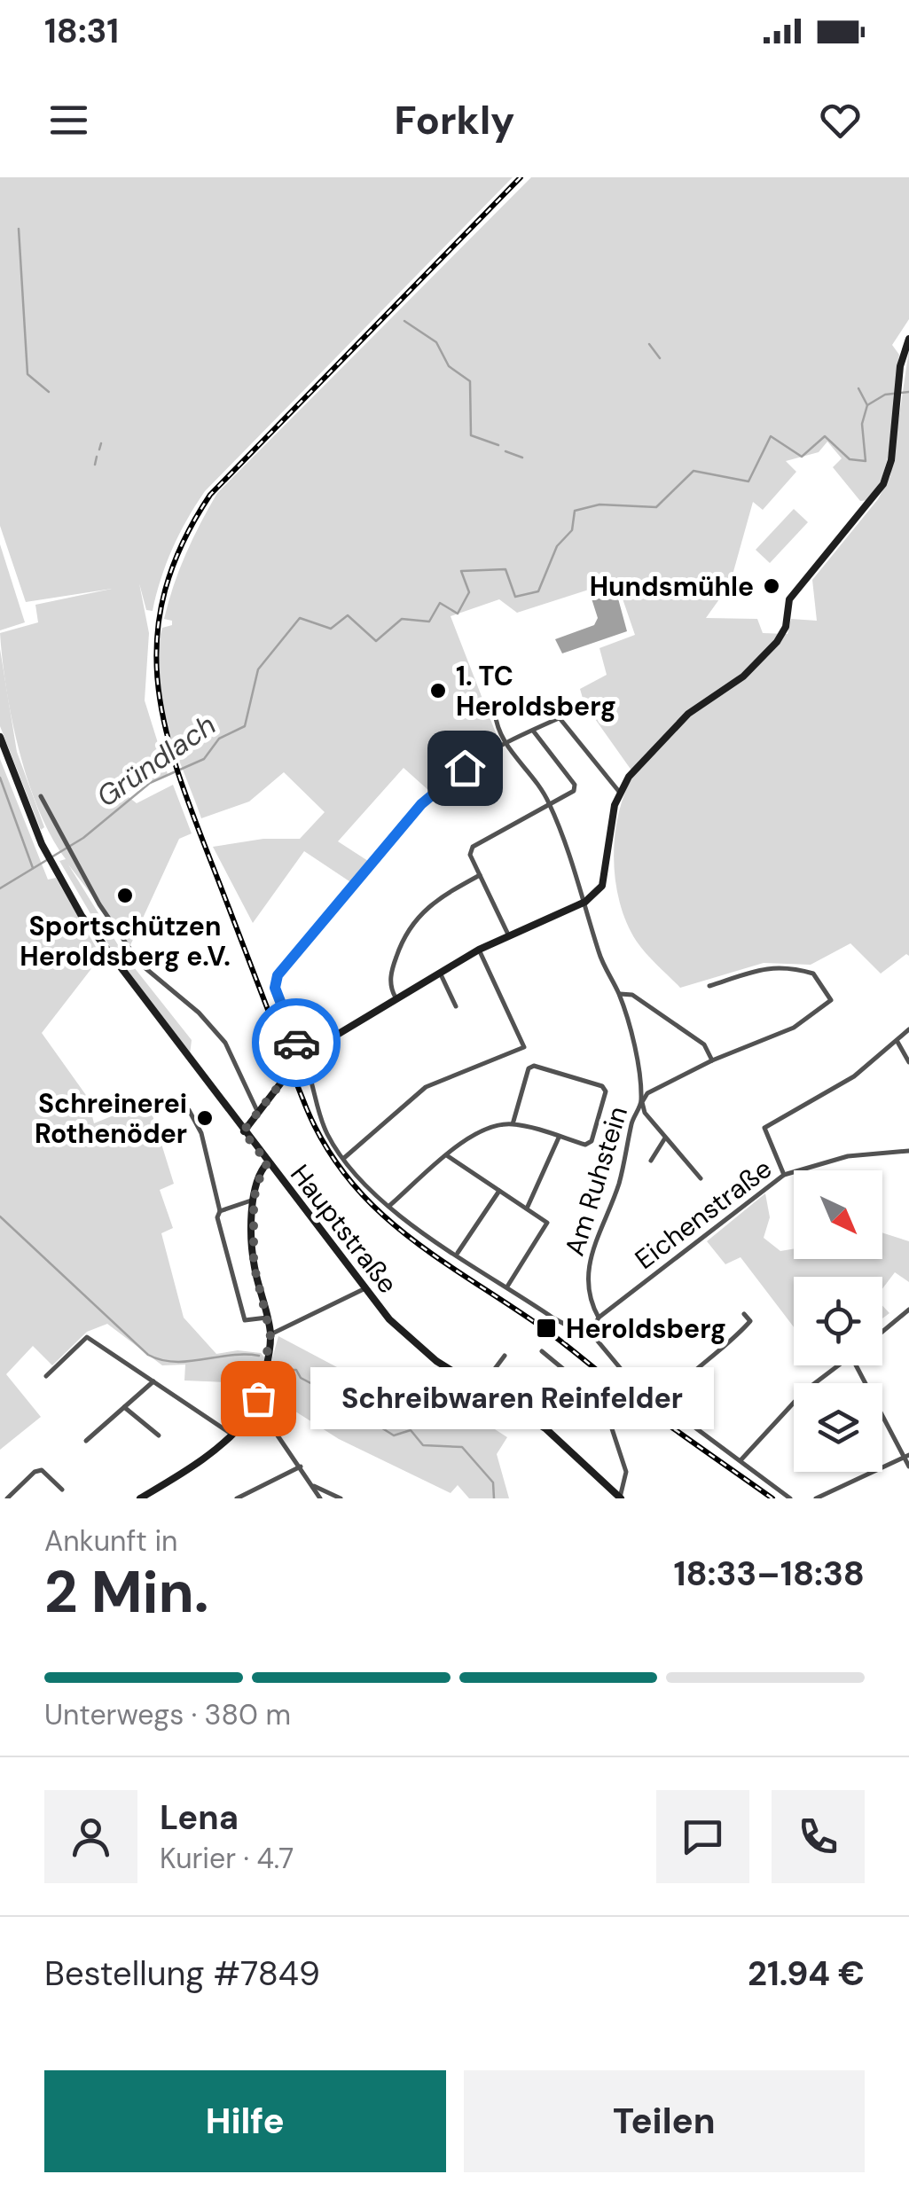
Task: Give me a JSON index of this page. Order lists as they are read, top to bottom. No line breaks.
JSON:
{"streets":{"street":["Am Ruhstein","Eichenstraße","Hauptstraße"]},"crossings":[["Am Ruhstein","Eichenstraße"]],"water":["Gründlach"],"places":{"other":["Hundsmühle","1. TC Heroldsberg","Sportschützen Heroldsberg e.V.","Schreinerei Rothenöder","Schreibwaren Reinfelder"],"transit":["Heroldsberg"]},"north":"bottom right","page":{"status":"18:31","header":"Forkly","bubble":"Schreibwaren Reinfelder","heading":["2 Min.","Ankunft in","18:33–18:38"],"panel":["Lena","Kurier · 4.7","Bestellung #7849","21.94 €"],"bar":"Unterwegs · 380 m","buttons":["Hilfe","Teilen"]}}
